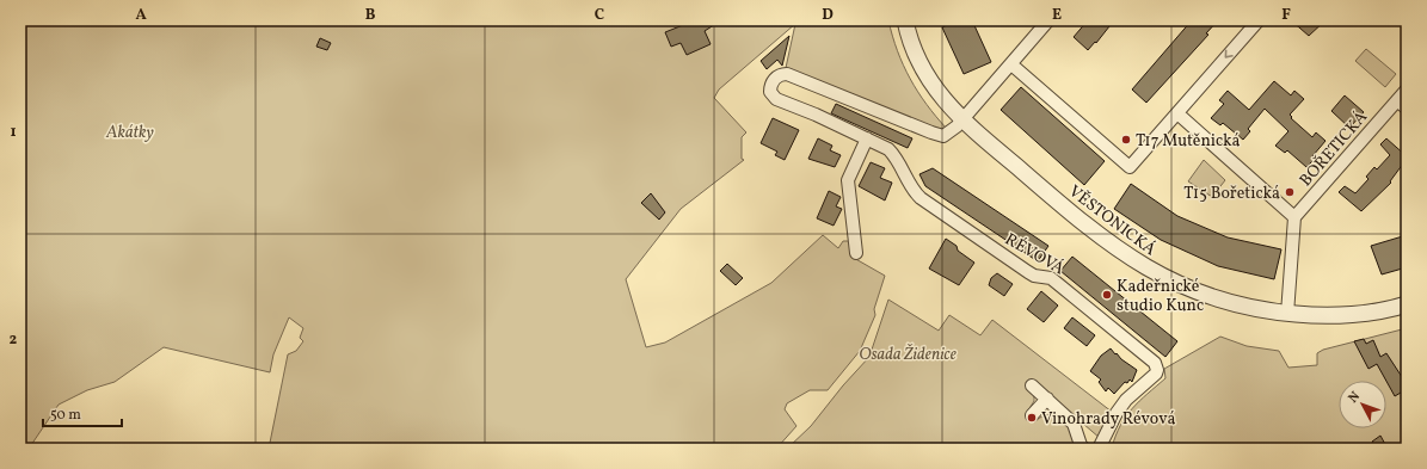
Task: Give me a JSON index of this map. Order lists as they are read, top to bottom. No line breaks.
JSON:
{"streets":{"street":["BOŘETICKÁ","VĚSTONICKÁ","RÉVOVÁ"]},"crossings":[["VĚSTONICKÁ","RÉVOVÁ"]],"parks":["Akátky","Osada Židenice"],"places":["T17 Mutěnická","T15 Bořetická","Kadeřnické studio Kunc","Vinohrady Révová"],"scale_bar":"50 m","north":"top left","grid":{"columns":["A","B","C","D","E","F"],"rows":["1","2"]}}
